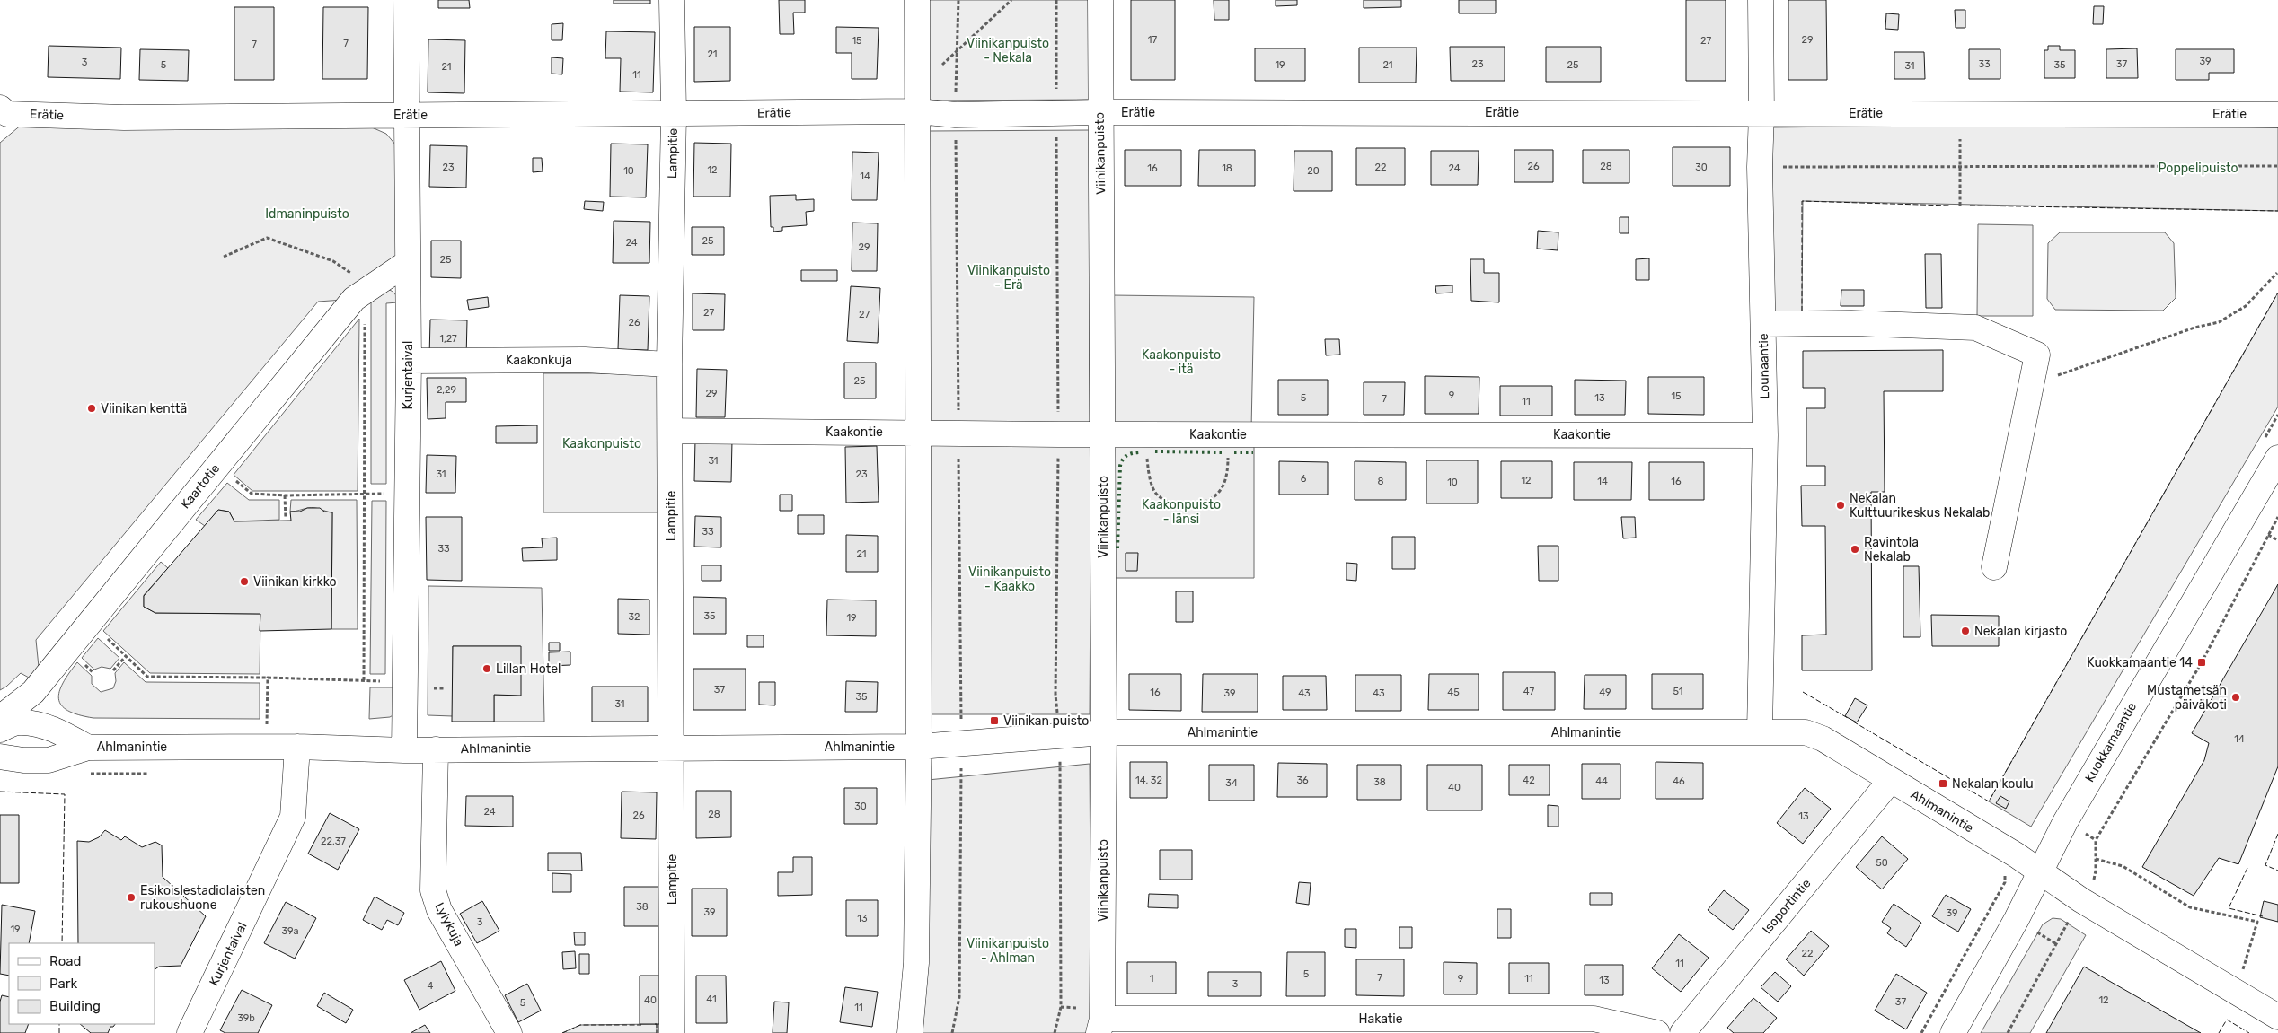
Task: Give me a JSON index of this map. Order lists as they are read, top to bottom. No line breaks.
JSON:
{"streets":{"street":["Erätie","Lampitie","Viinikanpuisto","Kaakonkuja","Lounaantie","Kurjentaival","Kaakontie","Kaartotie","Ahlmanintie","Kuokkamaantie","Isoportintie","Lylykuja","Hakatie"]},"crossings":[["Erätie","Lampitie"],["Erätie","Viinikanpuisto"],["Erätie","Lounaantie"],["Erätie","Kurjentaival"],["Lampitie","Kaakonkuja"],["Lampitie","Kaakontie"],["Lampitie","Ahlmanintie"],["Viinikanpuisto","Kaakontie"],["Viinikanpuisto","Ahlmanintie"],["Viinikanpuisto","Hakatie"],["Kaakonkuja","Kurjentaival"],["Lounaantie","Kaakontie"],["Lounaantie","Ahlmanintie"],["Kurjentaival","Kaartotie"],["Kurjentaival","Ahlmanintie"],["Ahlmanintie","Kuokkamaantie"],["Ahlmanintie","Isoportintie"],["Ahlmanintie","Lylykuja"]],"parks":["Viinikanpuisto - Nekala","Poppelipuisto","Idmaninpuisto","Viinikanpuisto - Erä","Kaakonpuisto - itä","Kaakonpuisto","Kaakonpuisto - länsi","Viinikanpuisto - Kaakko","Viinikanpuisto - Ahlman"],"places":{"other":["Viinikan kenttä","Nekalan Kulttuurikeskus Nekalab","Ravintola Nekalab","Viinikan kirkko","Nekalan kirjasto","Lillan Hotel","Mustametsän päiväkoti","Esikoislestadiolaisten rukoushuone"],"transit":["Kuokkamaantie 14","Viinikan puisto","Nekalan koulu"]},"house_numbers":["17","29","15","27","7","7","21","39","3","23","33","37","5","19","21","25","35","31","21","11","26","28","23","22","30","16","18","24","12","10","20","14","25","24","29","25","27","27","26","1,27","25","2,29","29","9","15","5","13","7","11","31","31","23","6","12","8","14","16","10","33","33","21","35","32","19","37","47","51","16","45","49","39","43","43","35","31","14","14, 32","36","42","44","46","38","34","40","30","24","28","26","13","22,37","50","38","39","39","13","3","19","39a","22","11","5","7","1","9","11","13","3","4","41","40","12","37","5","11","39b"],"legend":["Road","Park","Building"]}
